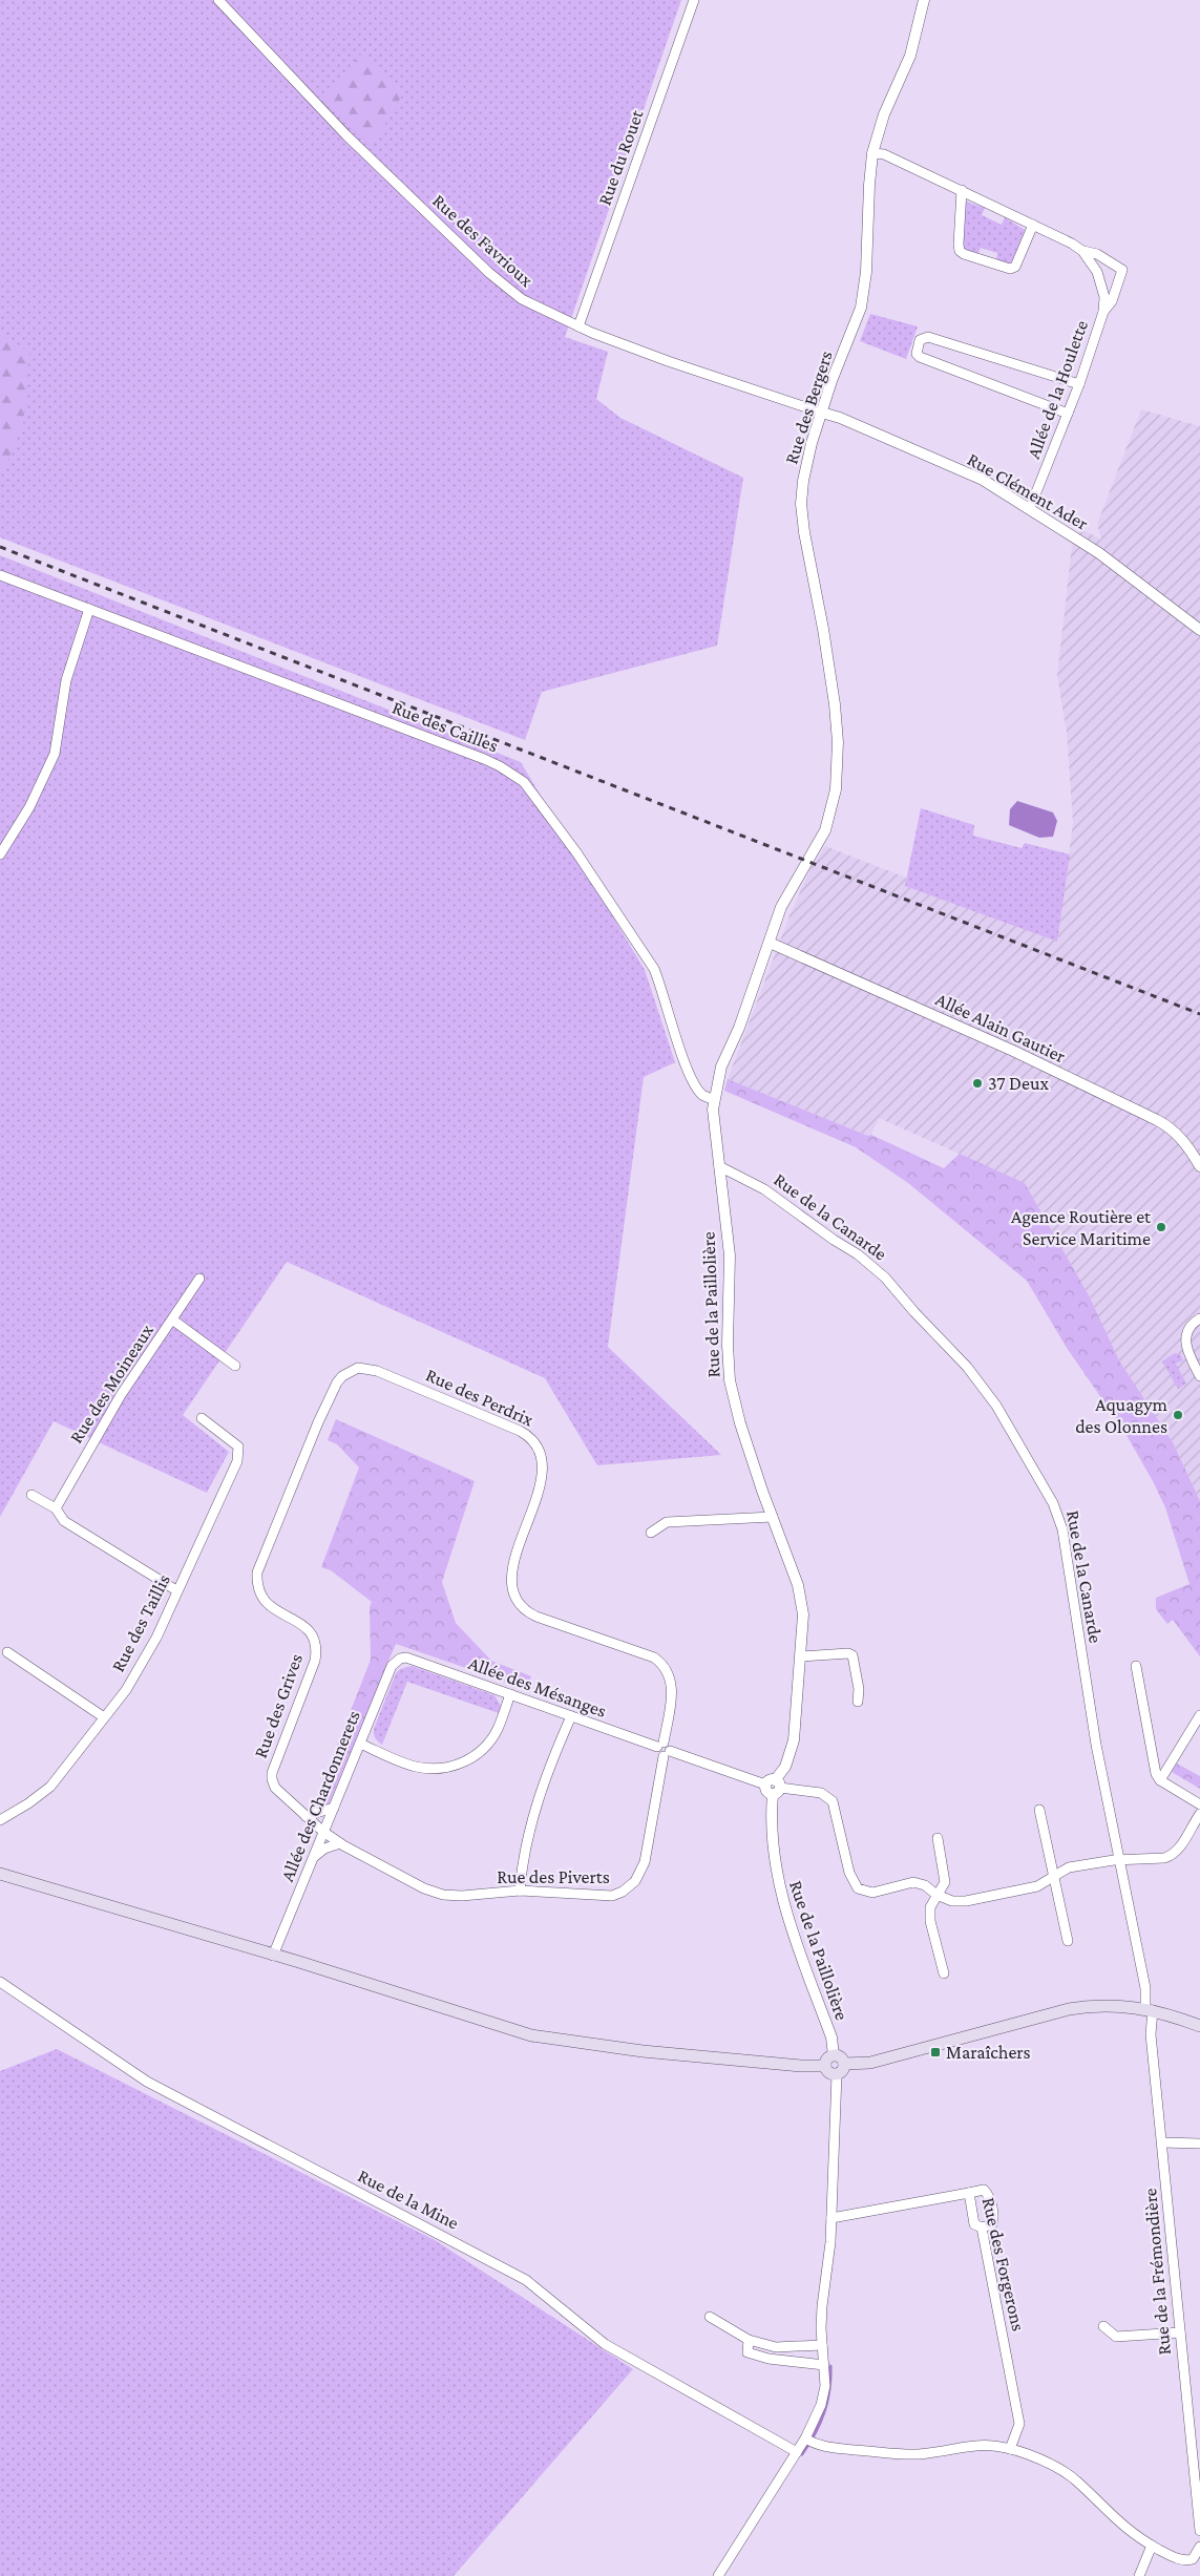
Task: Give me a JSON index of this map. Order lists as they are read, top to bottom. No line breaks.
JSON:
{"streets":{"street":["Rue du Rouet","Rue des Favrioux","Allée de la Houlette","Rue des Bergers","Rue Clément Ader","Rue des Cailles","Allée Alain Gautier","Rue de la Canarde","Rue de la Paillolière","Rue des Moineaux","Rue des Perdrix","Rue des Taillis","Allée des Mésanges","Rue des Grives","Allée des Chardonnerets","Rue des Piverts","Rue de la Mine","Rue des Forgerons","Rue de la Frémondière"]},"crossings":[["Rue du Rouet","Rue des Favrioux"],["Rue des Favrioux","Rue des Bergers"],["Rue des Favrioux","Rue Clément Ader"],["Allée de la Houlette","Rue des Bergers"],["Allée de la Houlette","Rue Clément Ader"],["Rue des Bergers","Rue Clément Ader"],["Rue des Bergers","Rue de la Paillolière"],["Rue des Cailles","Rue de la Paillolière"],["Allée Alain Gautier","Rue de la Paillolière"],["Rue de la Canarde","Rue de la Paillolière"],["Rue de la Canarde","Rue de la Frémondière"],["Rue des Perdrix","Allée des Mésanges"],["Rue des Perdrix","Rue des Grives"],["Allée des Mésanges","Allée des Chardonnerets"],["Rue des Grives","Allée des Chardonnerets"],["Rue des Grives","Rue des Piverts"],["Allée des Chardonnerets","Rue des Piverts"]],"places":{"other":["37 Deux","Agence Routière et Service Maritime","Aquagym des Olonnes"],"transit":["Maraîchers"]}}
